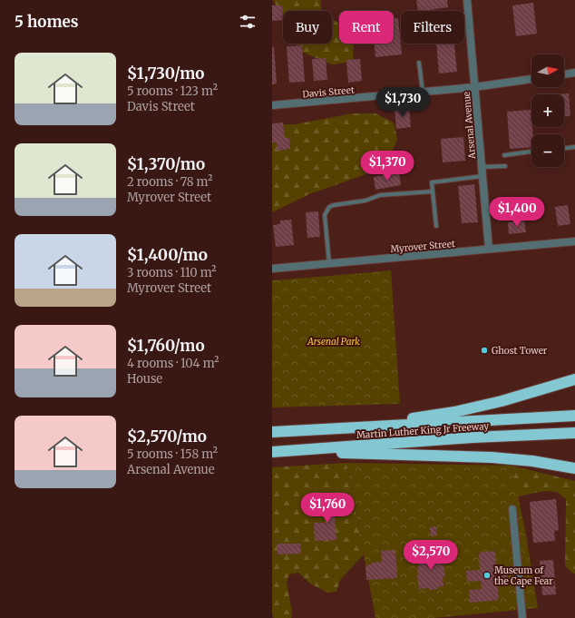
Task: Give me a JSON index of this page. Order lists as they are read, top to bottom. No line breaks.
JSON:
{"streets":{"highway":["Martin Luther King Jr Freeway"],"street":["Davis Street","Arsenal Avenue","Myrover Street"]},"crossings":[["Davis Street","Arsenal Avenue"],["Arsenal Avenue","Myrover Street"]],"parks":["Arsenal Park"],"places":["Ghost Tower","Museum of the Cape Fear"],"north":"right","page":{"heading":"5 homes","chip":["Buy","Rent","Filters"],"list":[{"name":"$1,730/mo","note":"5 rooms · 123 m² · Davis Street"},{"name":"$1,370/mo","note":"2 rooms · 78 m² · Myrover Street"},{"name":"$1,400/mo","note":"3 rooms · 110 m² · Myrover Street"},{"name":"$1,760/mo","note":"4 rooms · 104 m² · House"},{"name":"$2,570/mo","note":"5 rooms · 158 m² · Arsenal Avenue"}],"map_buttons":["+","−"],"price":["$1,730","$1,370","$1,400","$1,760","$2,570"]}}
